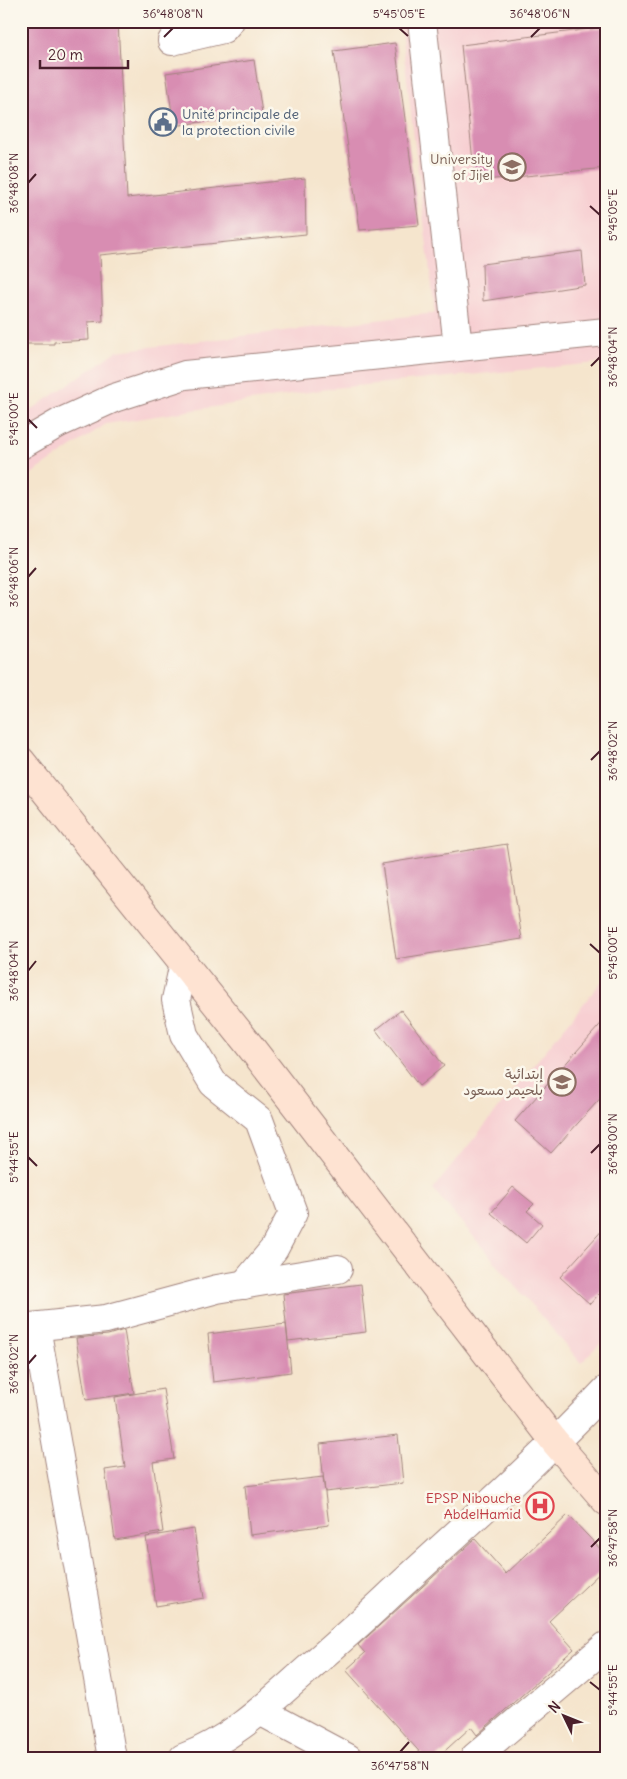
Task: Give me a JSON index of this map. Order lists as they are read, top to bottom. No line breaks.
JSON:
{"places":{"public building":["Unité principale de la protection civile"],"school or university":["University of Jijel","إبتدائية بلحيمر مسعود"],"hospital":["EPSP Nibouche AbdelHamid"]},"scale_bar":"20 m","north":"top left","coordinates":["36°48'08\"N","5°45'05\"E","36°48'06\"N","36°48'04\"N","5°45'00\"E","36°48'02\"N","36°48'00\"N","5°44'55\"E","36°47'58\"N"]}
